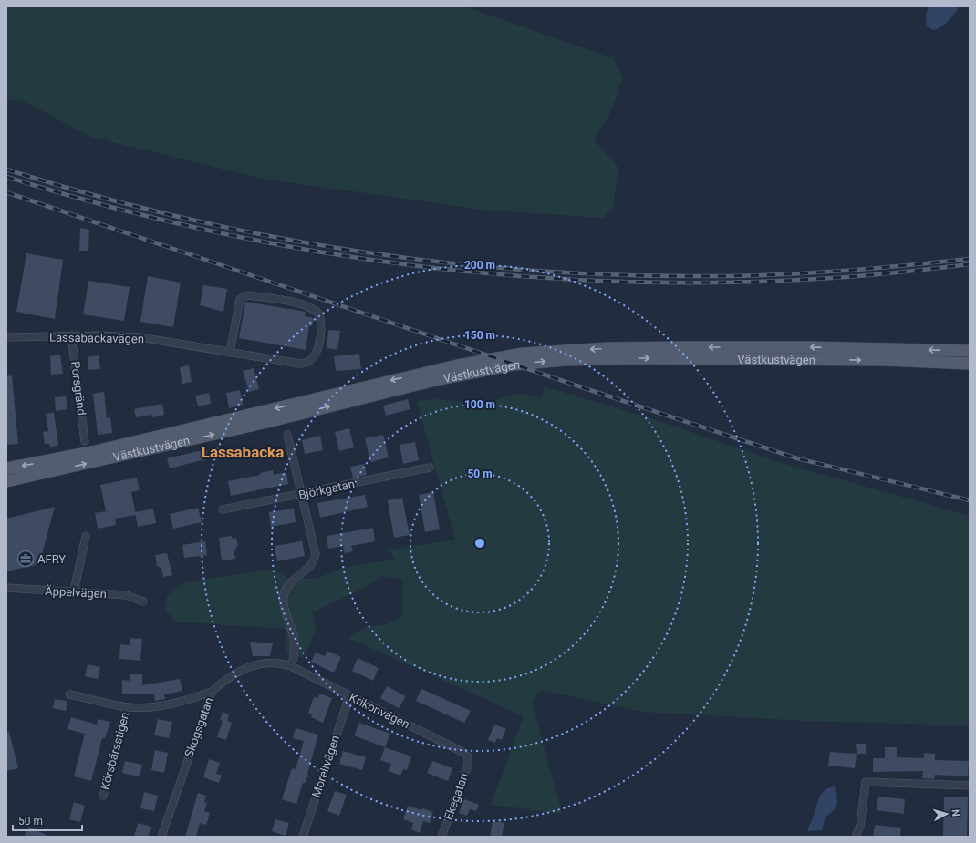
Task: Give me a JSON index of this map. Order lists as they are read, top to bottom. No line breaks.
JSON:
{"streets":{"main road":["Västkustvägen"],"street":["Lassabackavägen","Porsgränd","Björkgatan","Äppelvägen","Krikonvägen","Skogsgatan","Körsbärsstigen","Morellvägen","Ekegatan"]},"crossings":[["Lassabackavägen","Porsgränd"],["Krikonvägen","Skogsgatan"],["Krikonvägen","Morellvägen"],["Krikonvägen","Ekegatan"]],"districts":["Lassabacka"],"places":{"office":["AFRY"]},"scale_bar":"50 m","north":"right","rings":["200 m","150 m","100 m","50 m"]}
